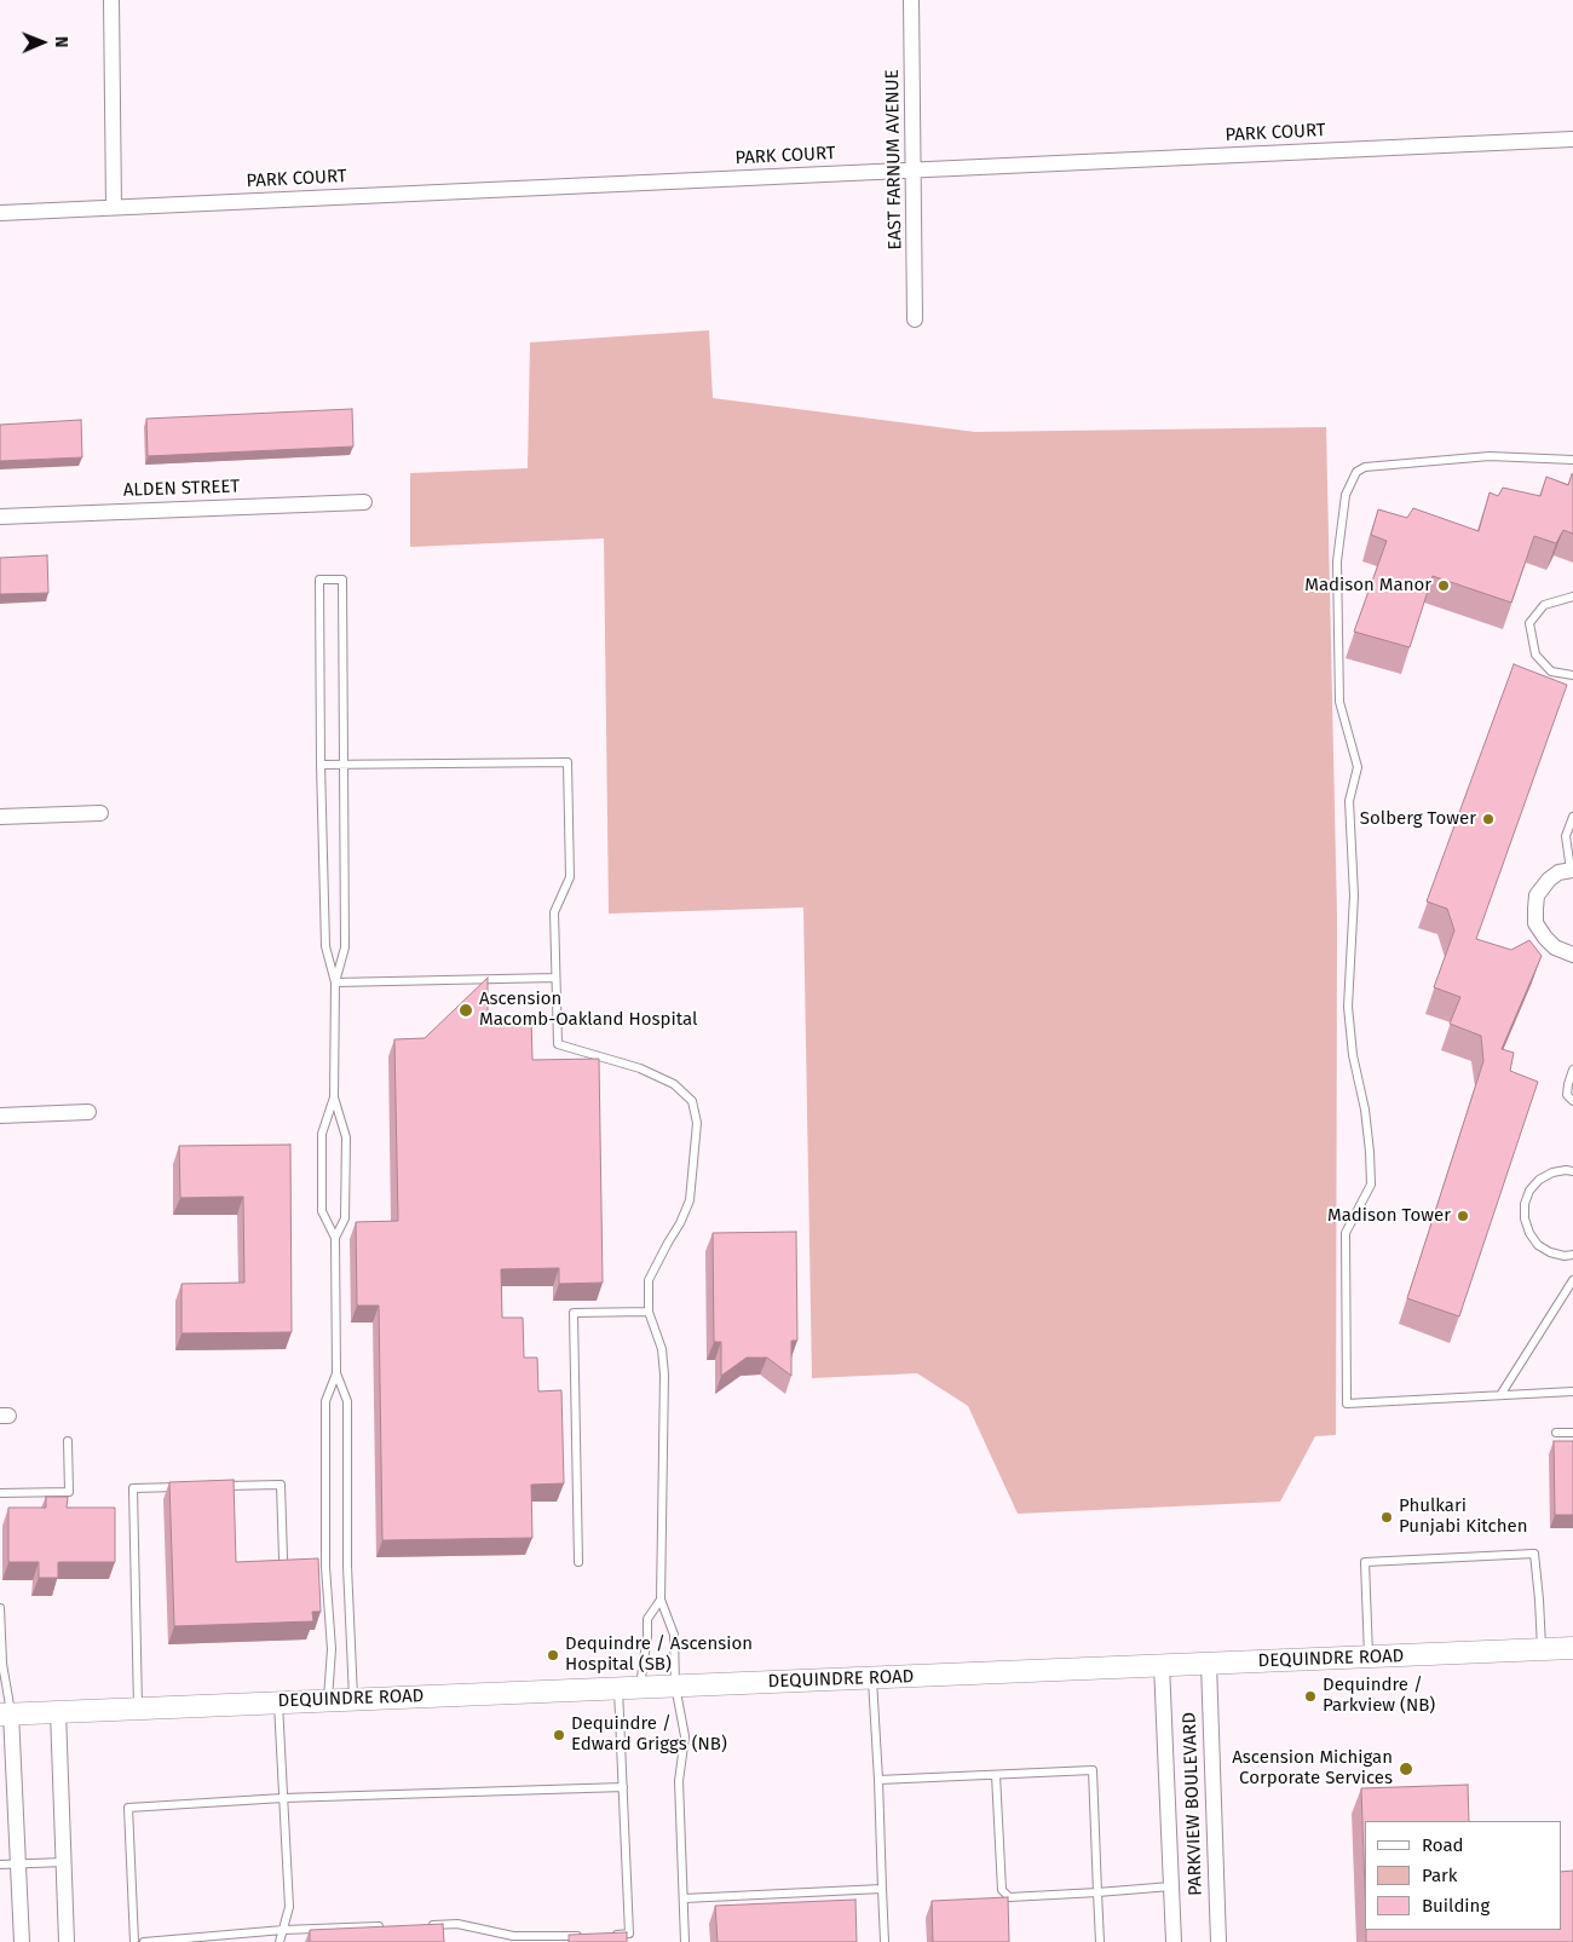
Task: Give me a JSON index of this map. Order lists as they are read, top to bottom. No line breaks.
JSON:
{"streets":{"main road":["DEQUINDRE ROAD"],"street":["PARK COURT","EAST FARNUM AVENUE","ALDEN STREET","PARKVIEW BOULEVARD"]},"crossings":[["PARK COURT","EAST FARNUM AVENUE"],["DEQUINDRE ROAD","PARKVIEW BOULEVARD"]],"places":["Madison Manor","Solberg Tower","Ascension Macomb-Oakland Hospital","Madison Tower","Phulkari Punjabi Kitchen","Dequindre / Ascension Hospital (SB)","Dequindre / Parkview (NB)","Dequindre / Edward Griggs (NB)","Ascension Michigan Corporate Services"],"legend":["Road","Park","Building"],"north":"right"}
